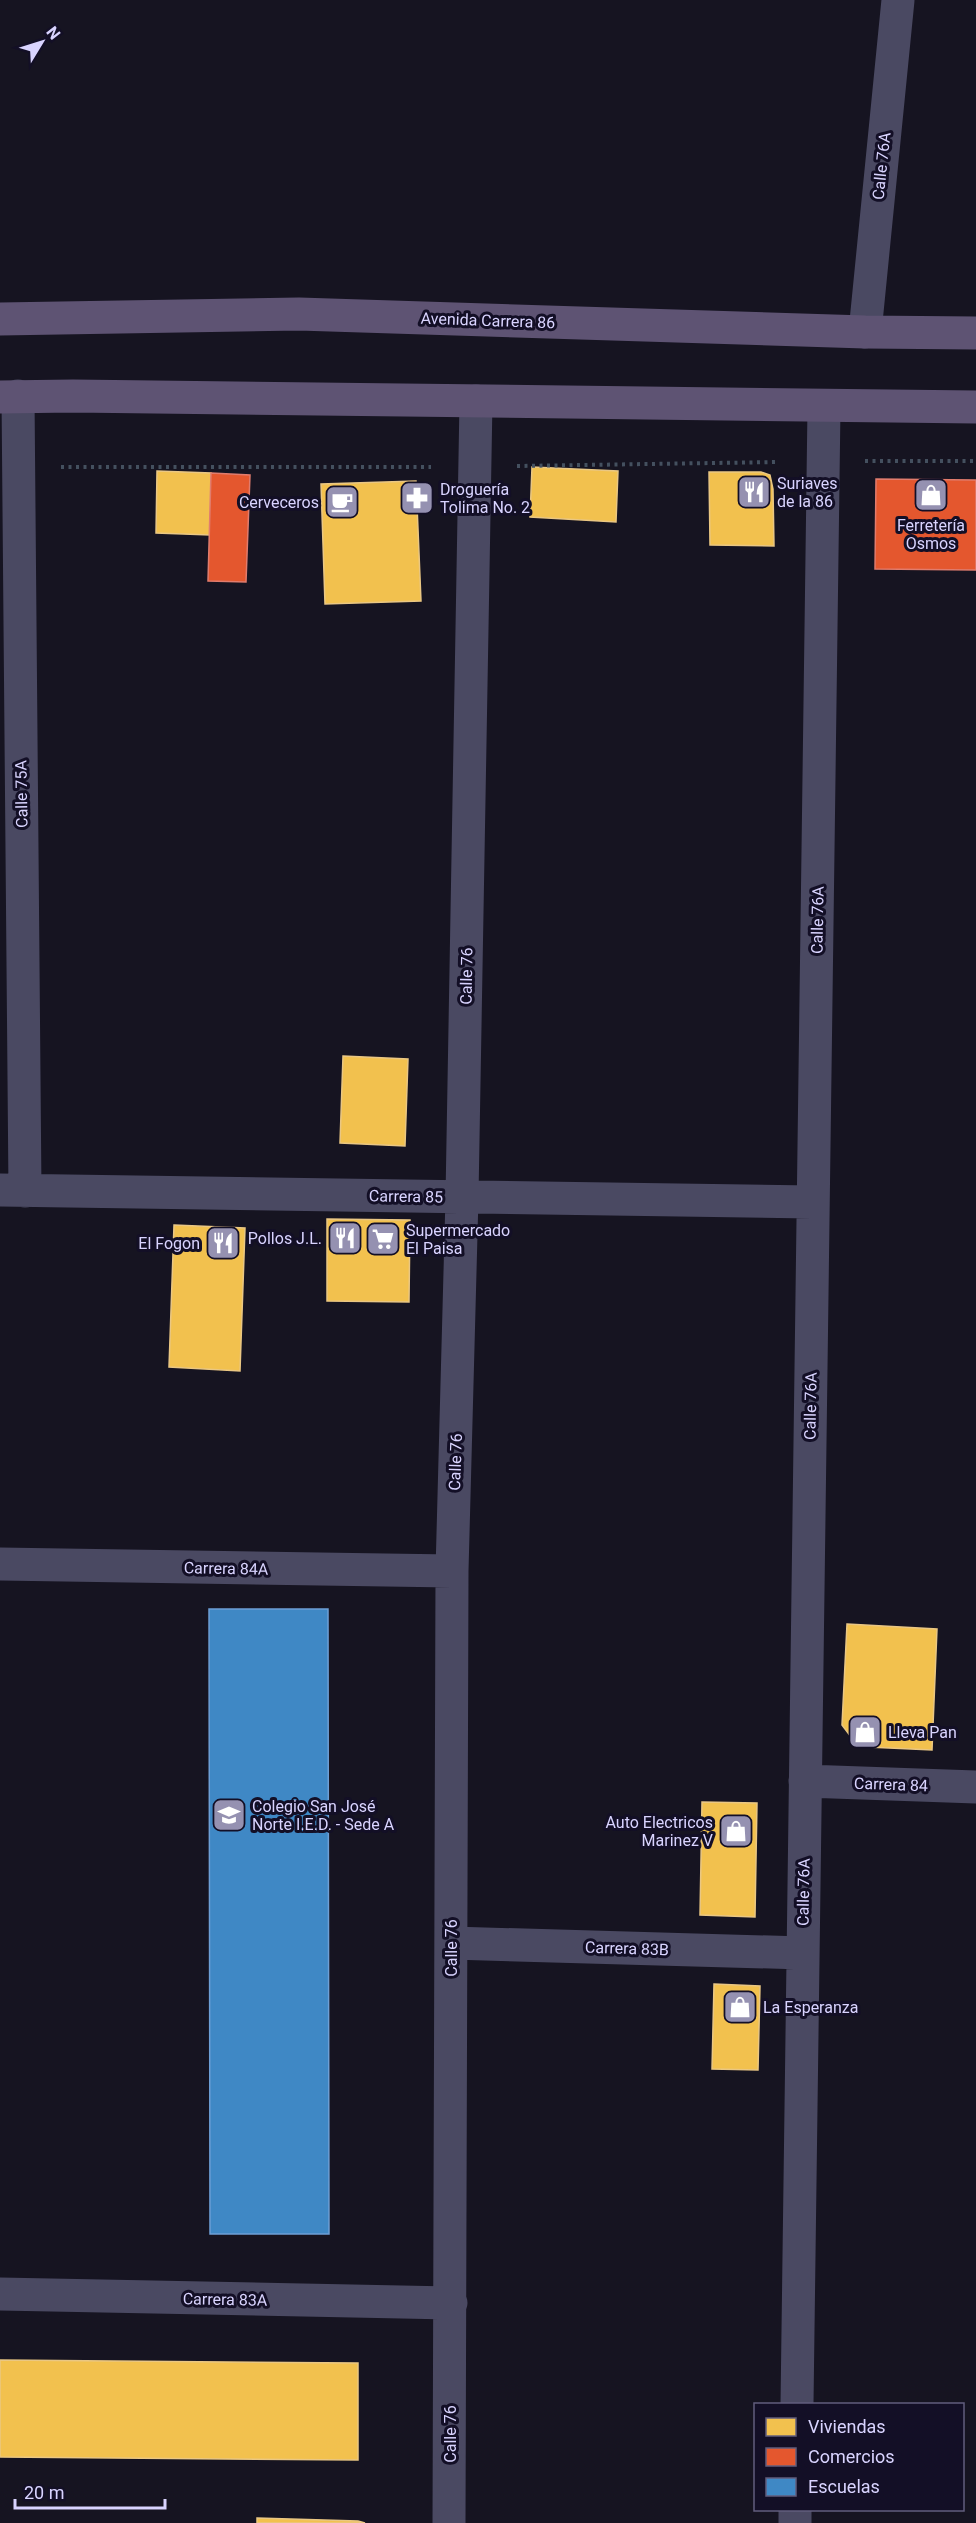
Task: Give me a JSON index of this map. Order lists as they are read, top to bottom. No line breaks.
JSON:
{"streets":{"main road":["Avenida Carrera 86"],"street":["Calle 76A","Calle 75A","Calle 76","Carrera 85","Carrera 84A","Carrera 84","Carrera 83B","Carrera 83A"]},"crossings":[["Calle 76A","Avenida Carrera 86"],["Calle 76A","Carrera 85"],["Calle 76A","Carrera 84"],["Calle 76A","Carrera 83B"],["Calle 75A","Carrera 85"],["Calle 76","Carrera 85"],["Calle 76","Carrera 84A"],["Calle 76","Carrera 83B"],["Calle 76","Carrera 83A"]],"places":{"restaurant":["Suriaves de la 86","Pollos J.L.","El Fogon"],"shop":["Ferretería Osmos","Lleva Pan","Auto Electricos Marinez V","La Esperanza"],"pharmacy":["Droguería Tolima No. 2"],"cafe":["Cerveceros"],"supermarket":["Supermercado El Paisa"],"school or university":["Colegio San José Norte I.E.D. - Sede A"]},"legend":["Viviendas","Comercios","Escuelas"],"scale_bar":"20 m","north":"top right"}
